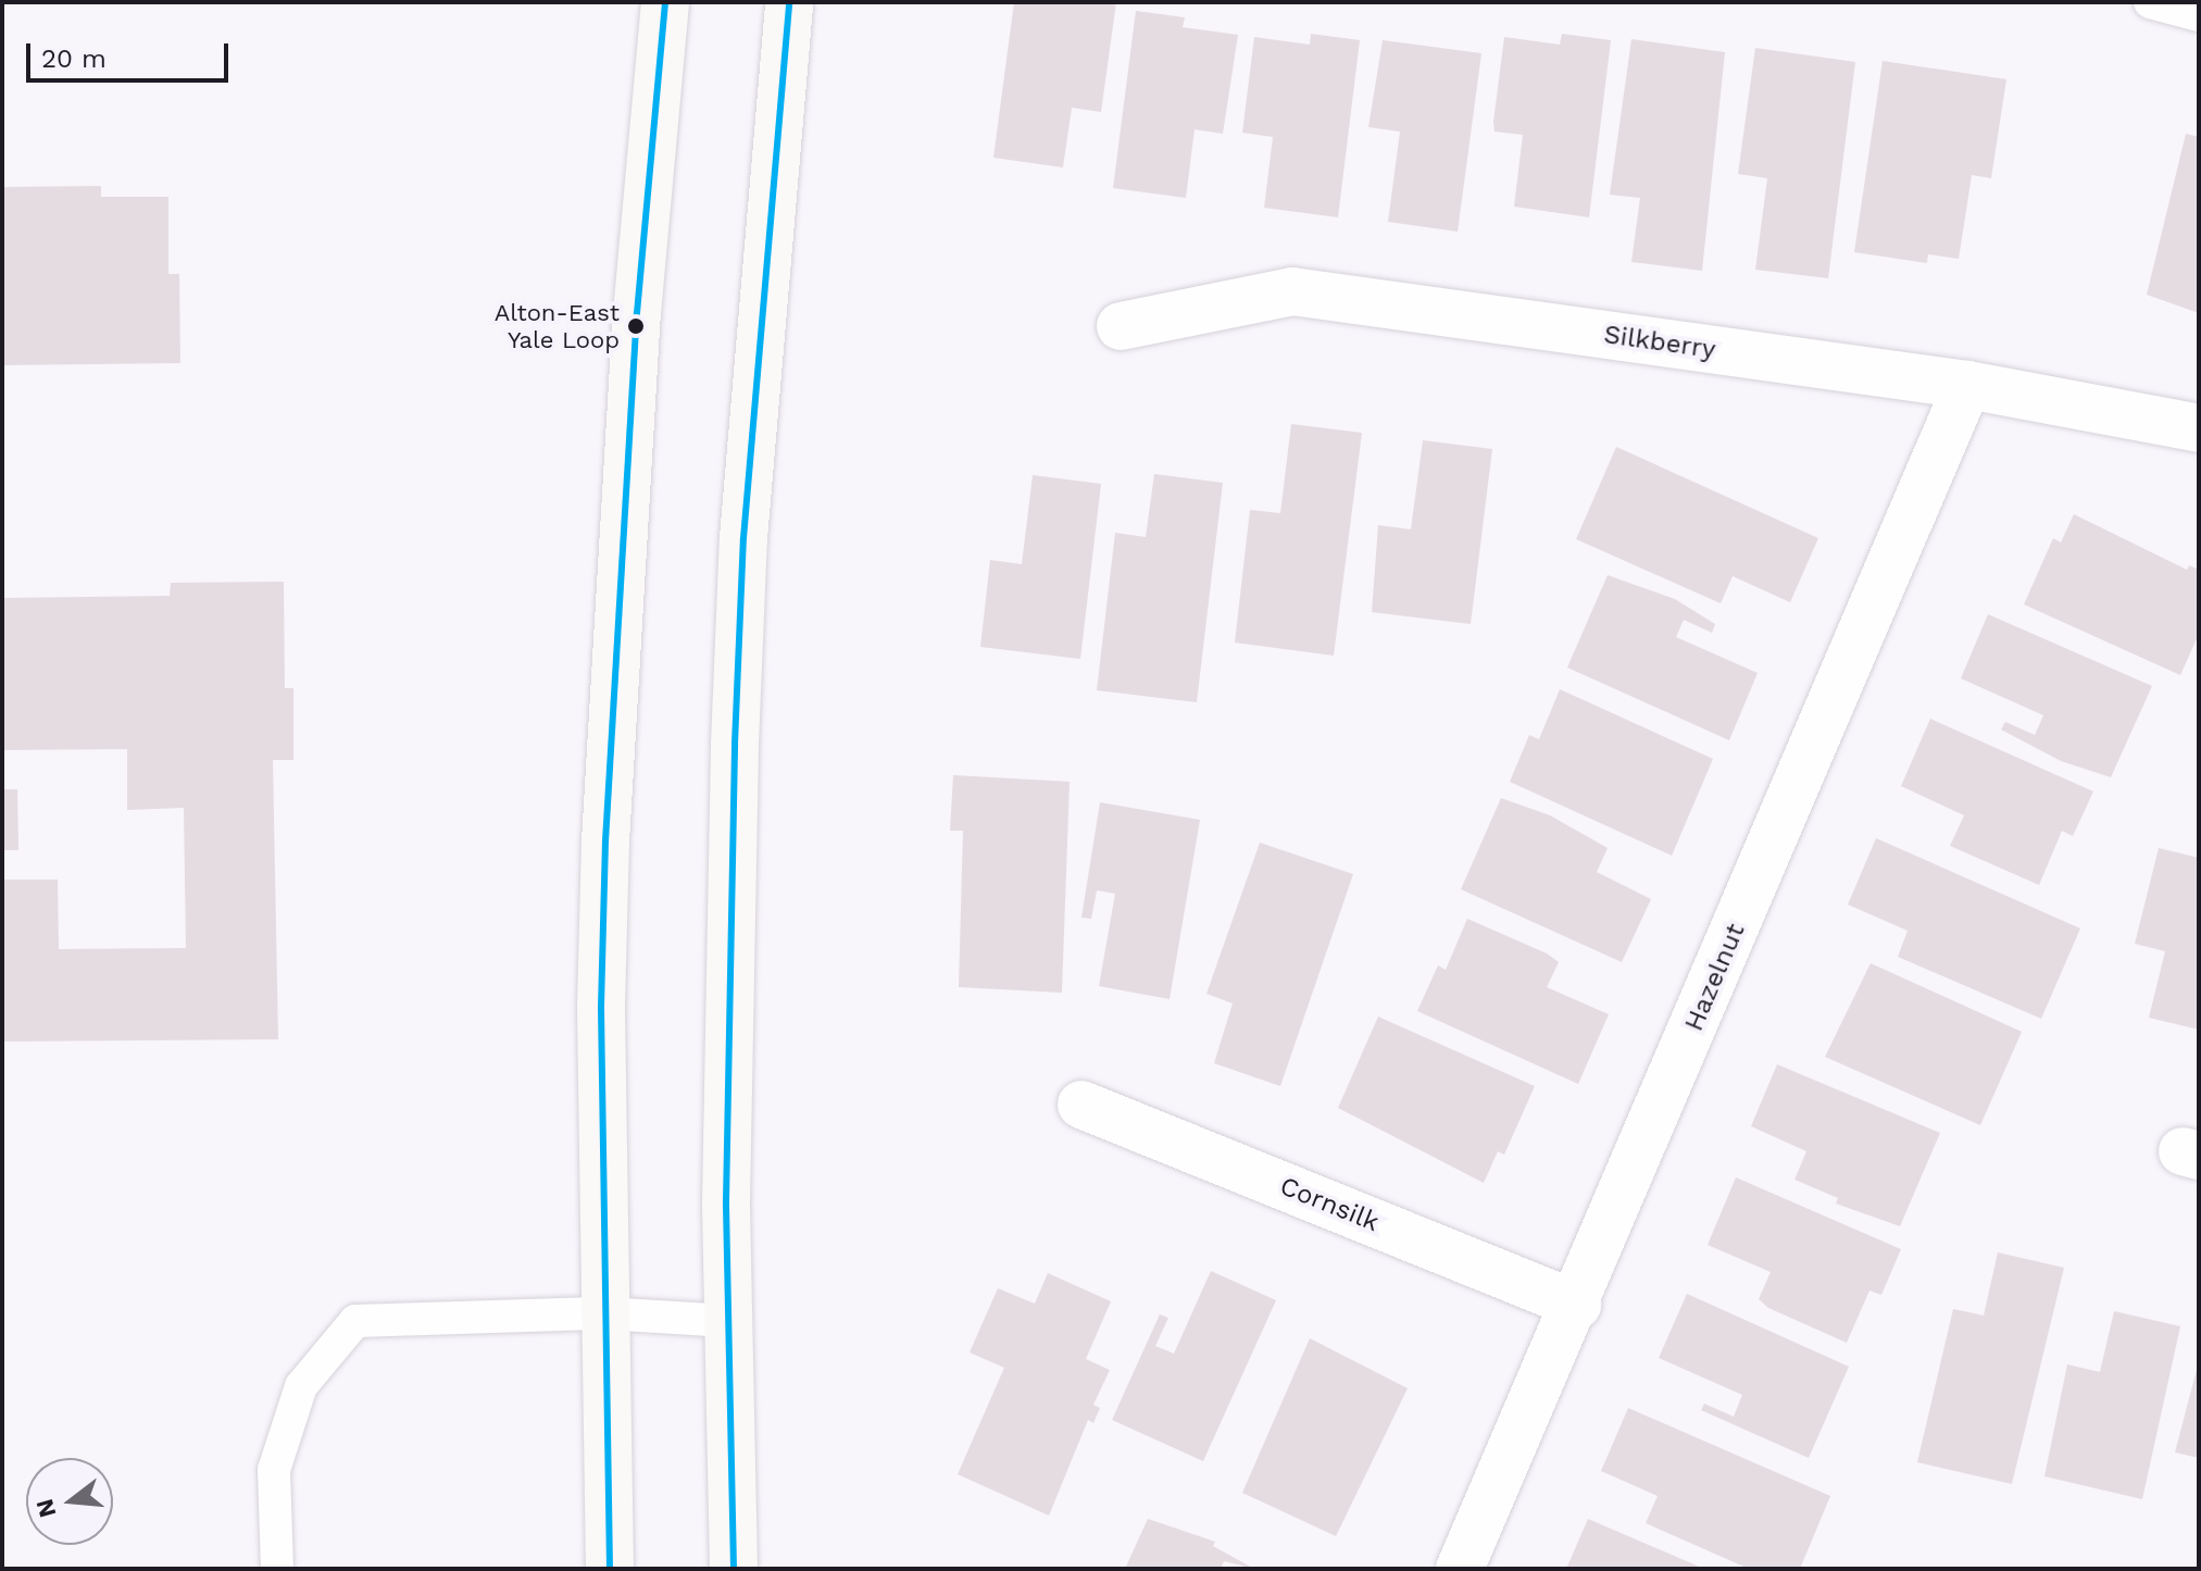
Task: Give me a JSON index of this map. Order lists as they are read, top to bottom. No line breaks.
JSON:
{"streets":{"street":["Silkberry","Hazelnut","Cornsilk"]},"crossings":[["Silkberry","Hazelnut"],["Hazelnut","Cornsilk"]],"places":["Alton-East Yale Loop"],"scale_bar":"20 m","north":"left"}
